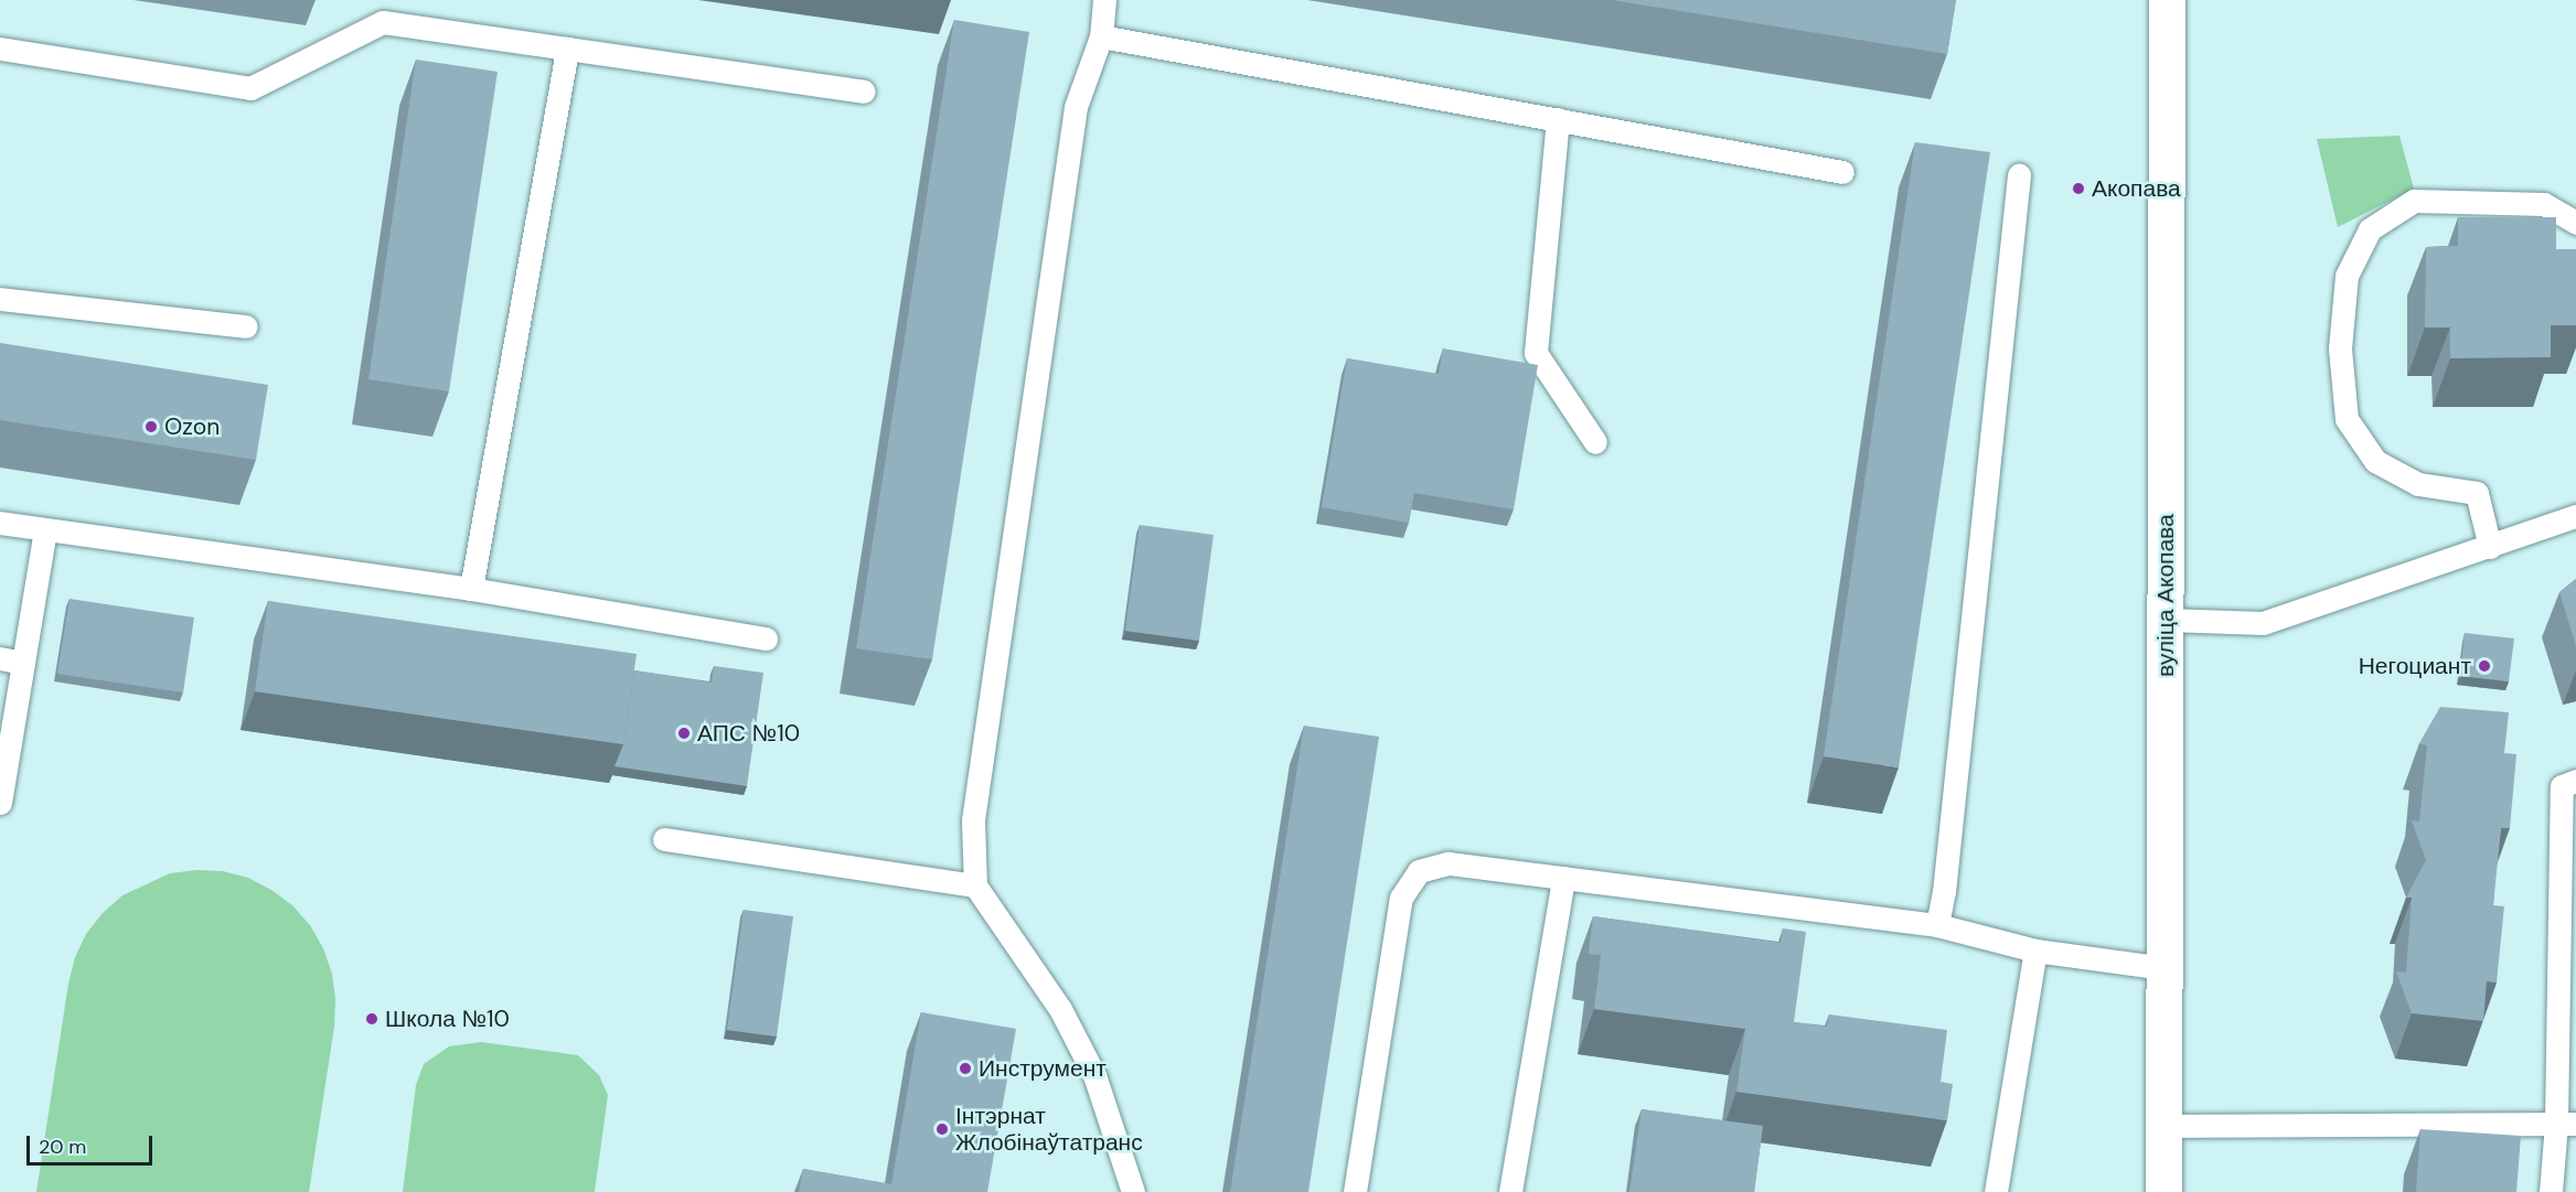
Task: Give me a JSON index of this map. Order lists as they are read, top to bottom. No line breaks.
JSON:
{"streets":{"main road":["вуліца Акопава"]},"places":["Акопава","Ozon","Негоциант","АПС №10","Школа №10","Инструмент","Інтэрнат Жлобінаўтатранс"],"scale_bar":"20 m"}
